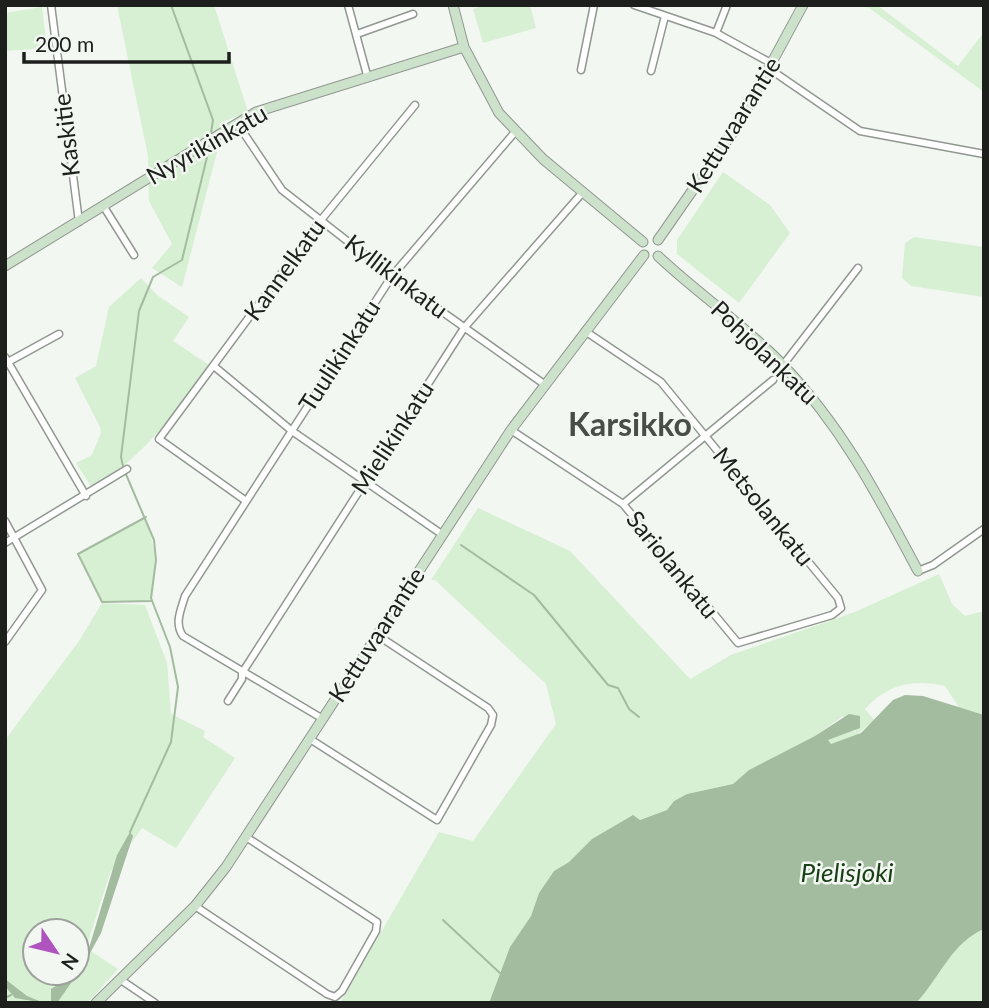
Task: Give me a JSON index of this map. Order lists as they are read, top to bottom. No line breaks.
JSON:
{"streets":{"street":["Kettuvaarantie","Kaskitie","Nyyrikinkatu","Kannelkatu","Kyllikinkatu","Pohjolankatu","Tuulikinkatu","Mielikinkatu","Metsolankatu","Sariolankatu"]},"crossings":[["Kettuvaarantie","Kyllikinkatu"],["Kettuvaarantie","Pohjolankatu"],["Kettuvaarantie","Metsolankatu"],["Kettuvaarantie","Sariolankatu"],["Kaskitie","Nyyrikinkatu"],["Nyyrikinkatu","Kyllikinkatu"],["Kannelkatu","Kyllikinkatu"],["Kannelkatu","Tuulikinkatu"],["Kyllikinkatu","Tuulikinkatu"],["Kyllikinkatu","Mielikinkatu"],["Tuulikinkatu","Mielikinkatu"],["Metsolankatu","Sariolankatu"]],"districts":["Karsikko"],"water":["Pielisjoki"],"scale_bar":"200 m","north":"bottom right"}
